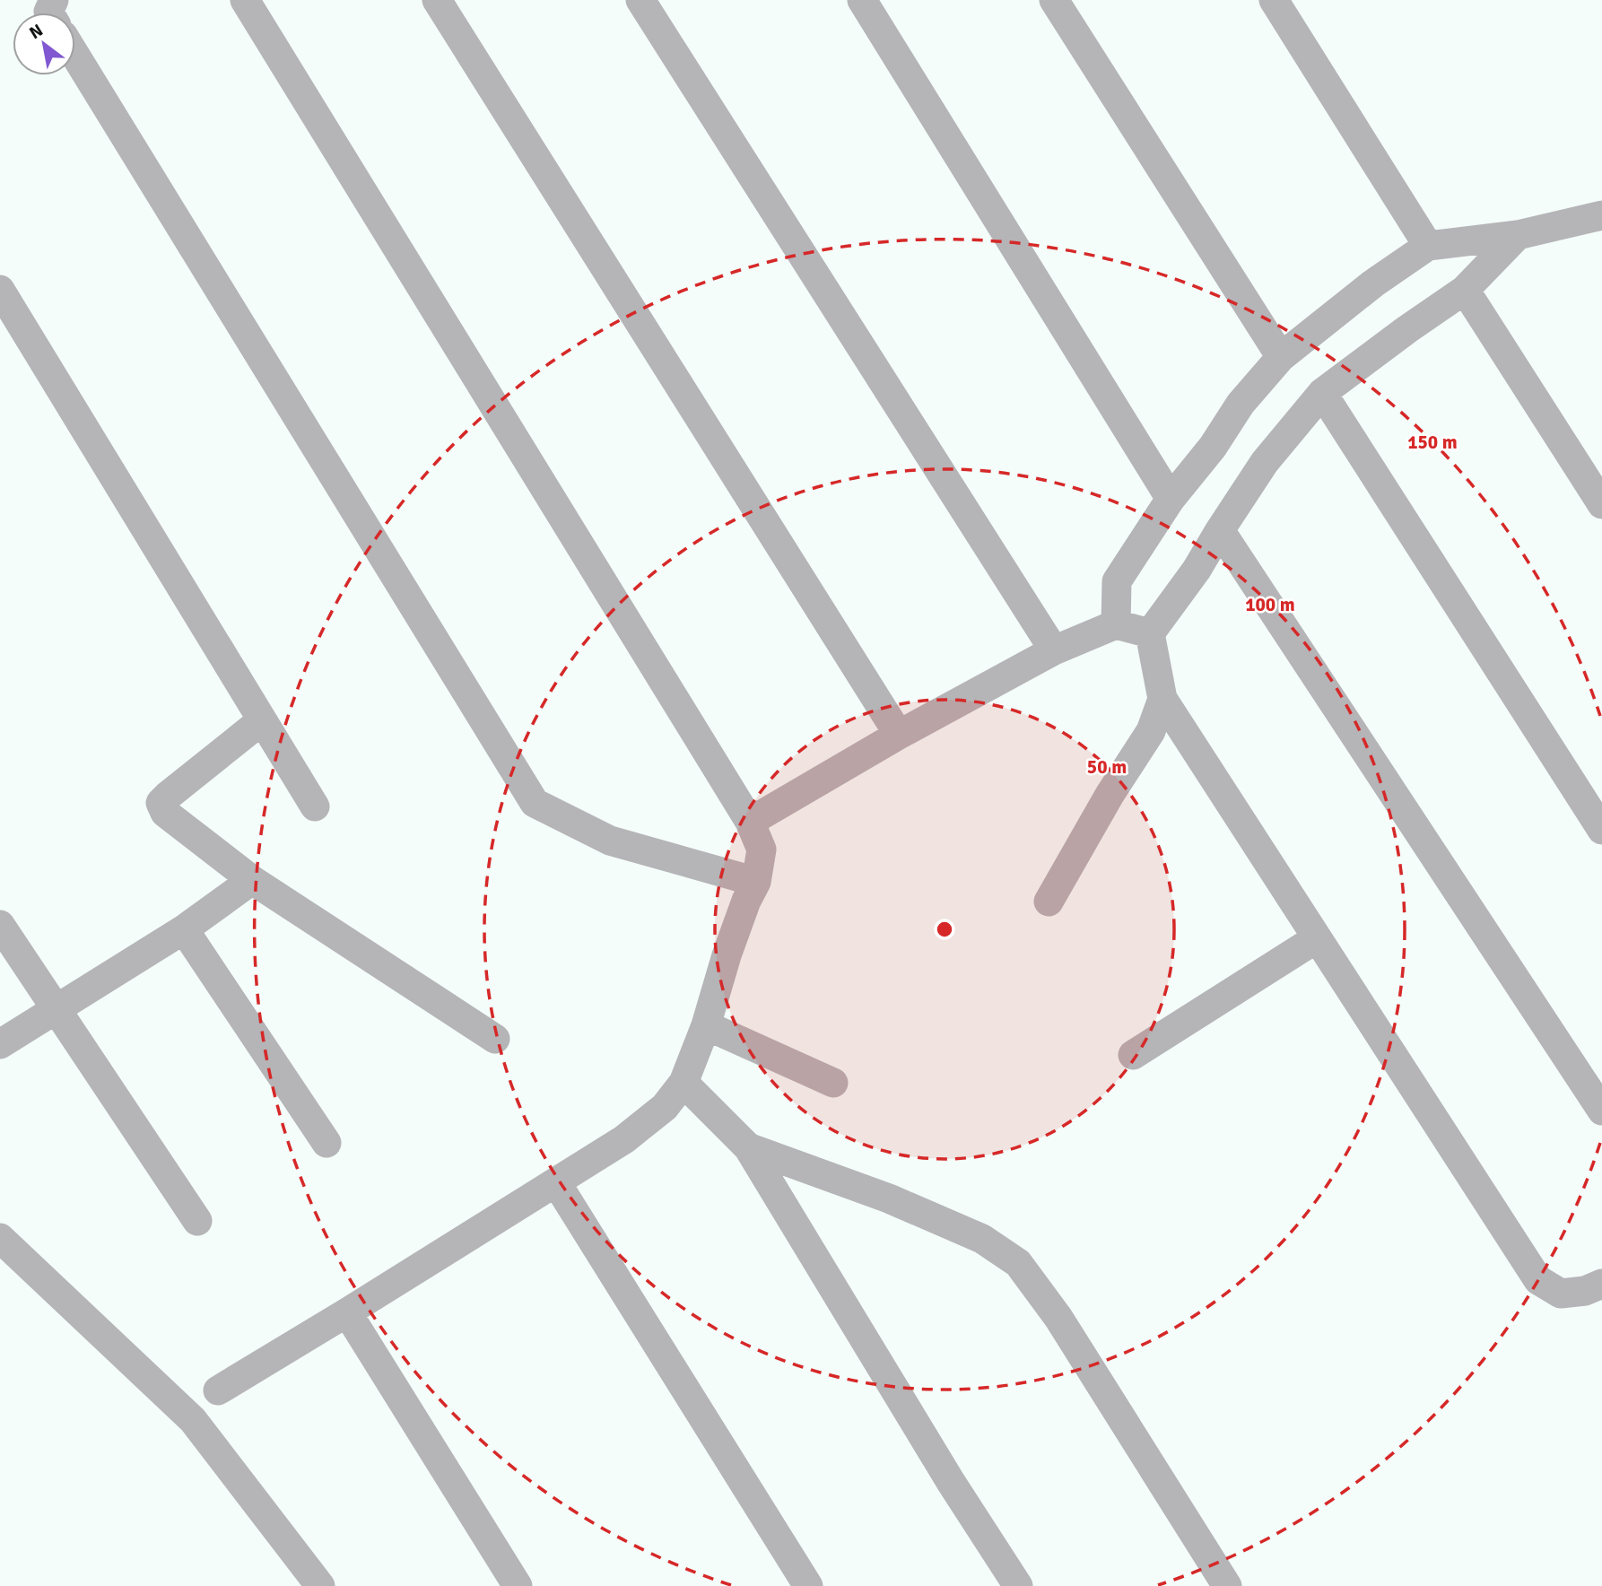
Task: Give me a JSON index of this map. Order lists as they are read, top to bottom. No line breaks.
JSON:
{"north":"top left","rings":["150 m","100 m","50 m"]}
